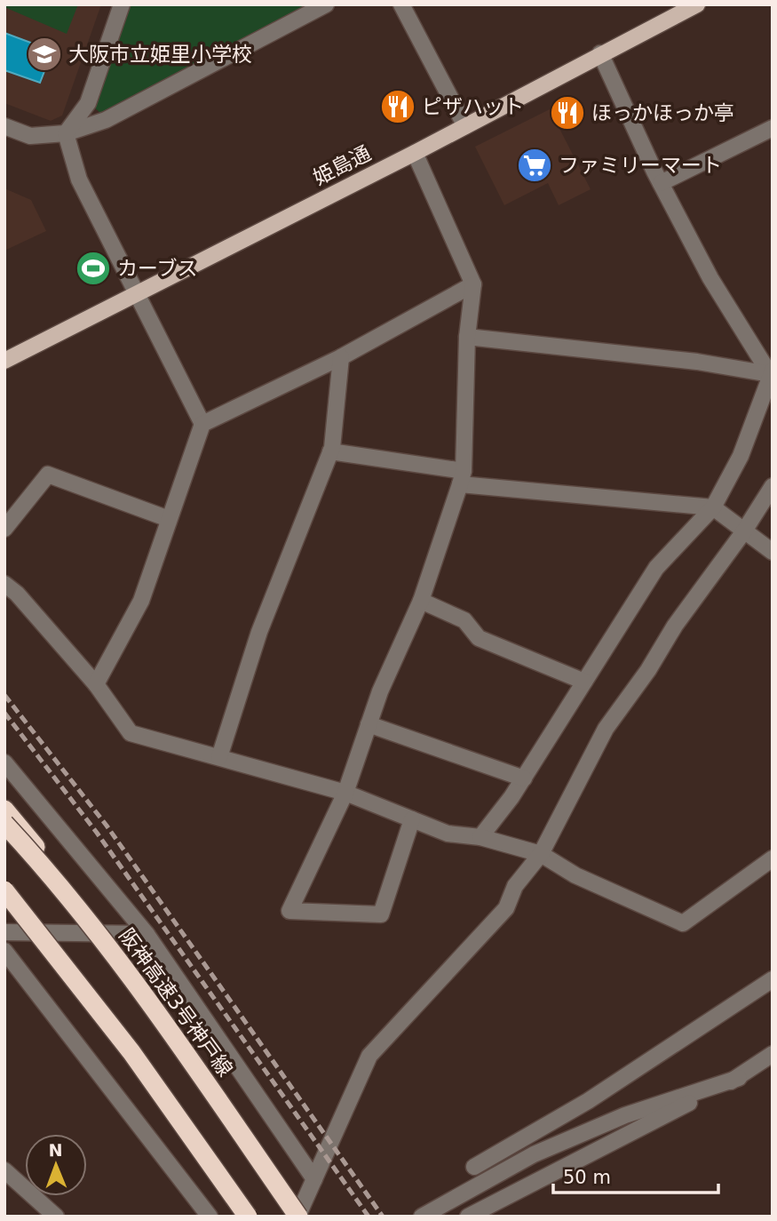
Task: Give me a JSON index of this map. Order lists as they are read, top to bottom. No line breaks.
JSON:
{"streets":{"highway":["阪神高速3号神戸線"],"main road":["姫島通"]},"places":{"school or university":["大阪市立姫里小学校"],"restaurant":["ピザハット","ほっかほっか亭"],"supermarket":["ファミリーマート"],"sports":["カーブス"]},"scale_bar":"50 m","north":"top"}
